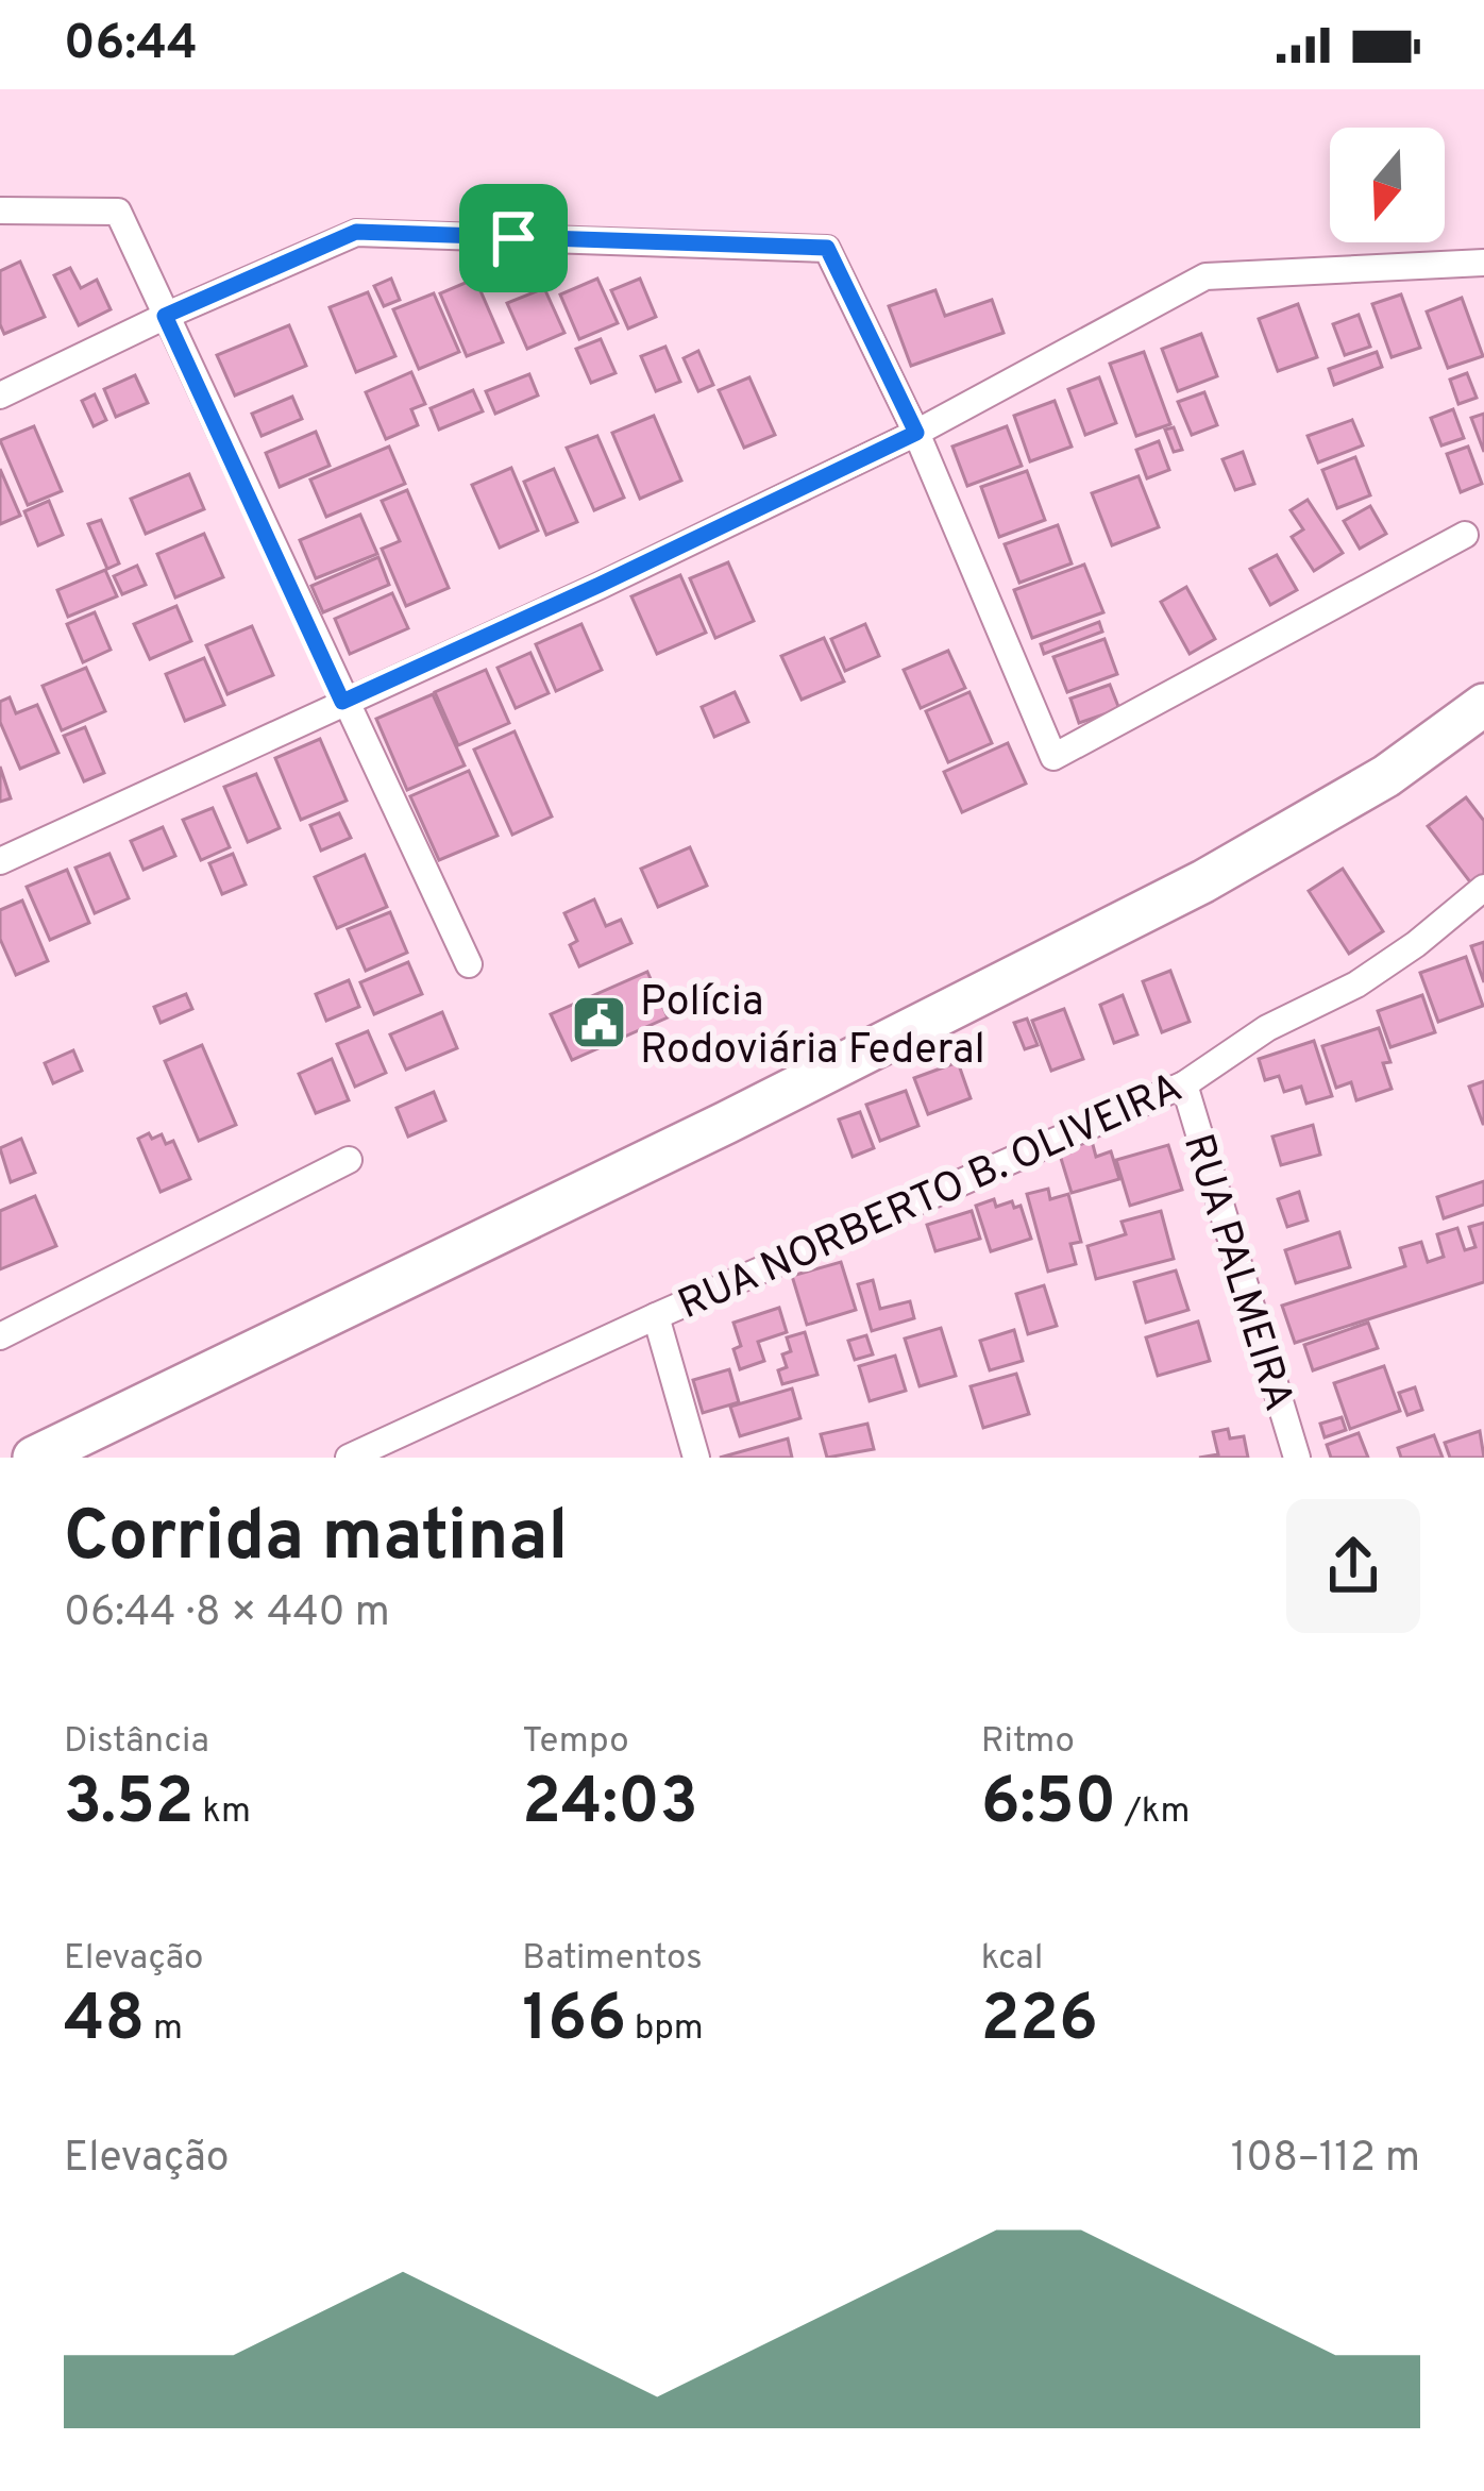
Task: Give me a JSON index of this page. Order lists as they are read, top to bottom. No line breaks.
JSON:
{"streets":{"street":["RUA NORBERTO B. OLIVEIRA","RUA PALMEIRA"]},"crossings":[["RUA NORBERTO B. OLIVEIRA","RUA PALMEIRA"]],"places":{"public building":["Polícia Rodoviária Federal"]},"north":"bottom","page":{"status":"06:44","heading":["Corrida matinal","06:44 · 8 × 440 m"],"stats":[["Distância","3.52 km"],["Tempo","24:03"],["Ritmo","6:50 /km"],["Elevação","48 m"],["Batimentos","166 bpm"],["kcal","226"]],"chart":["Elevação","108–112 m"]}}
